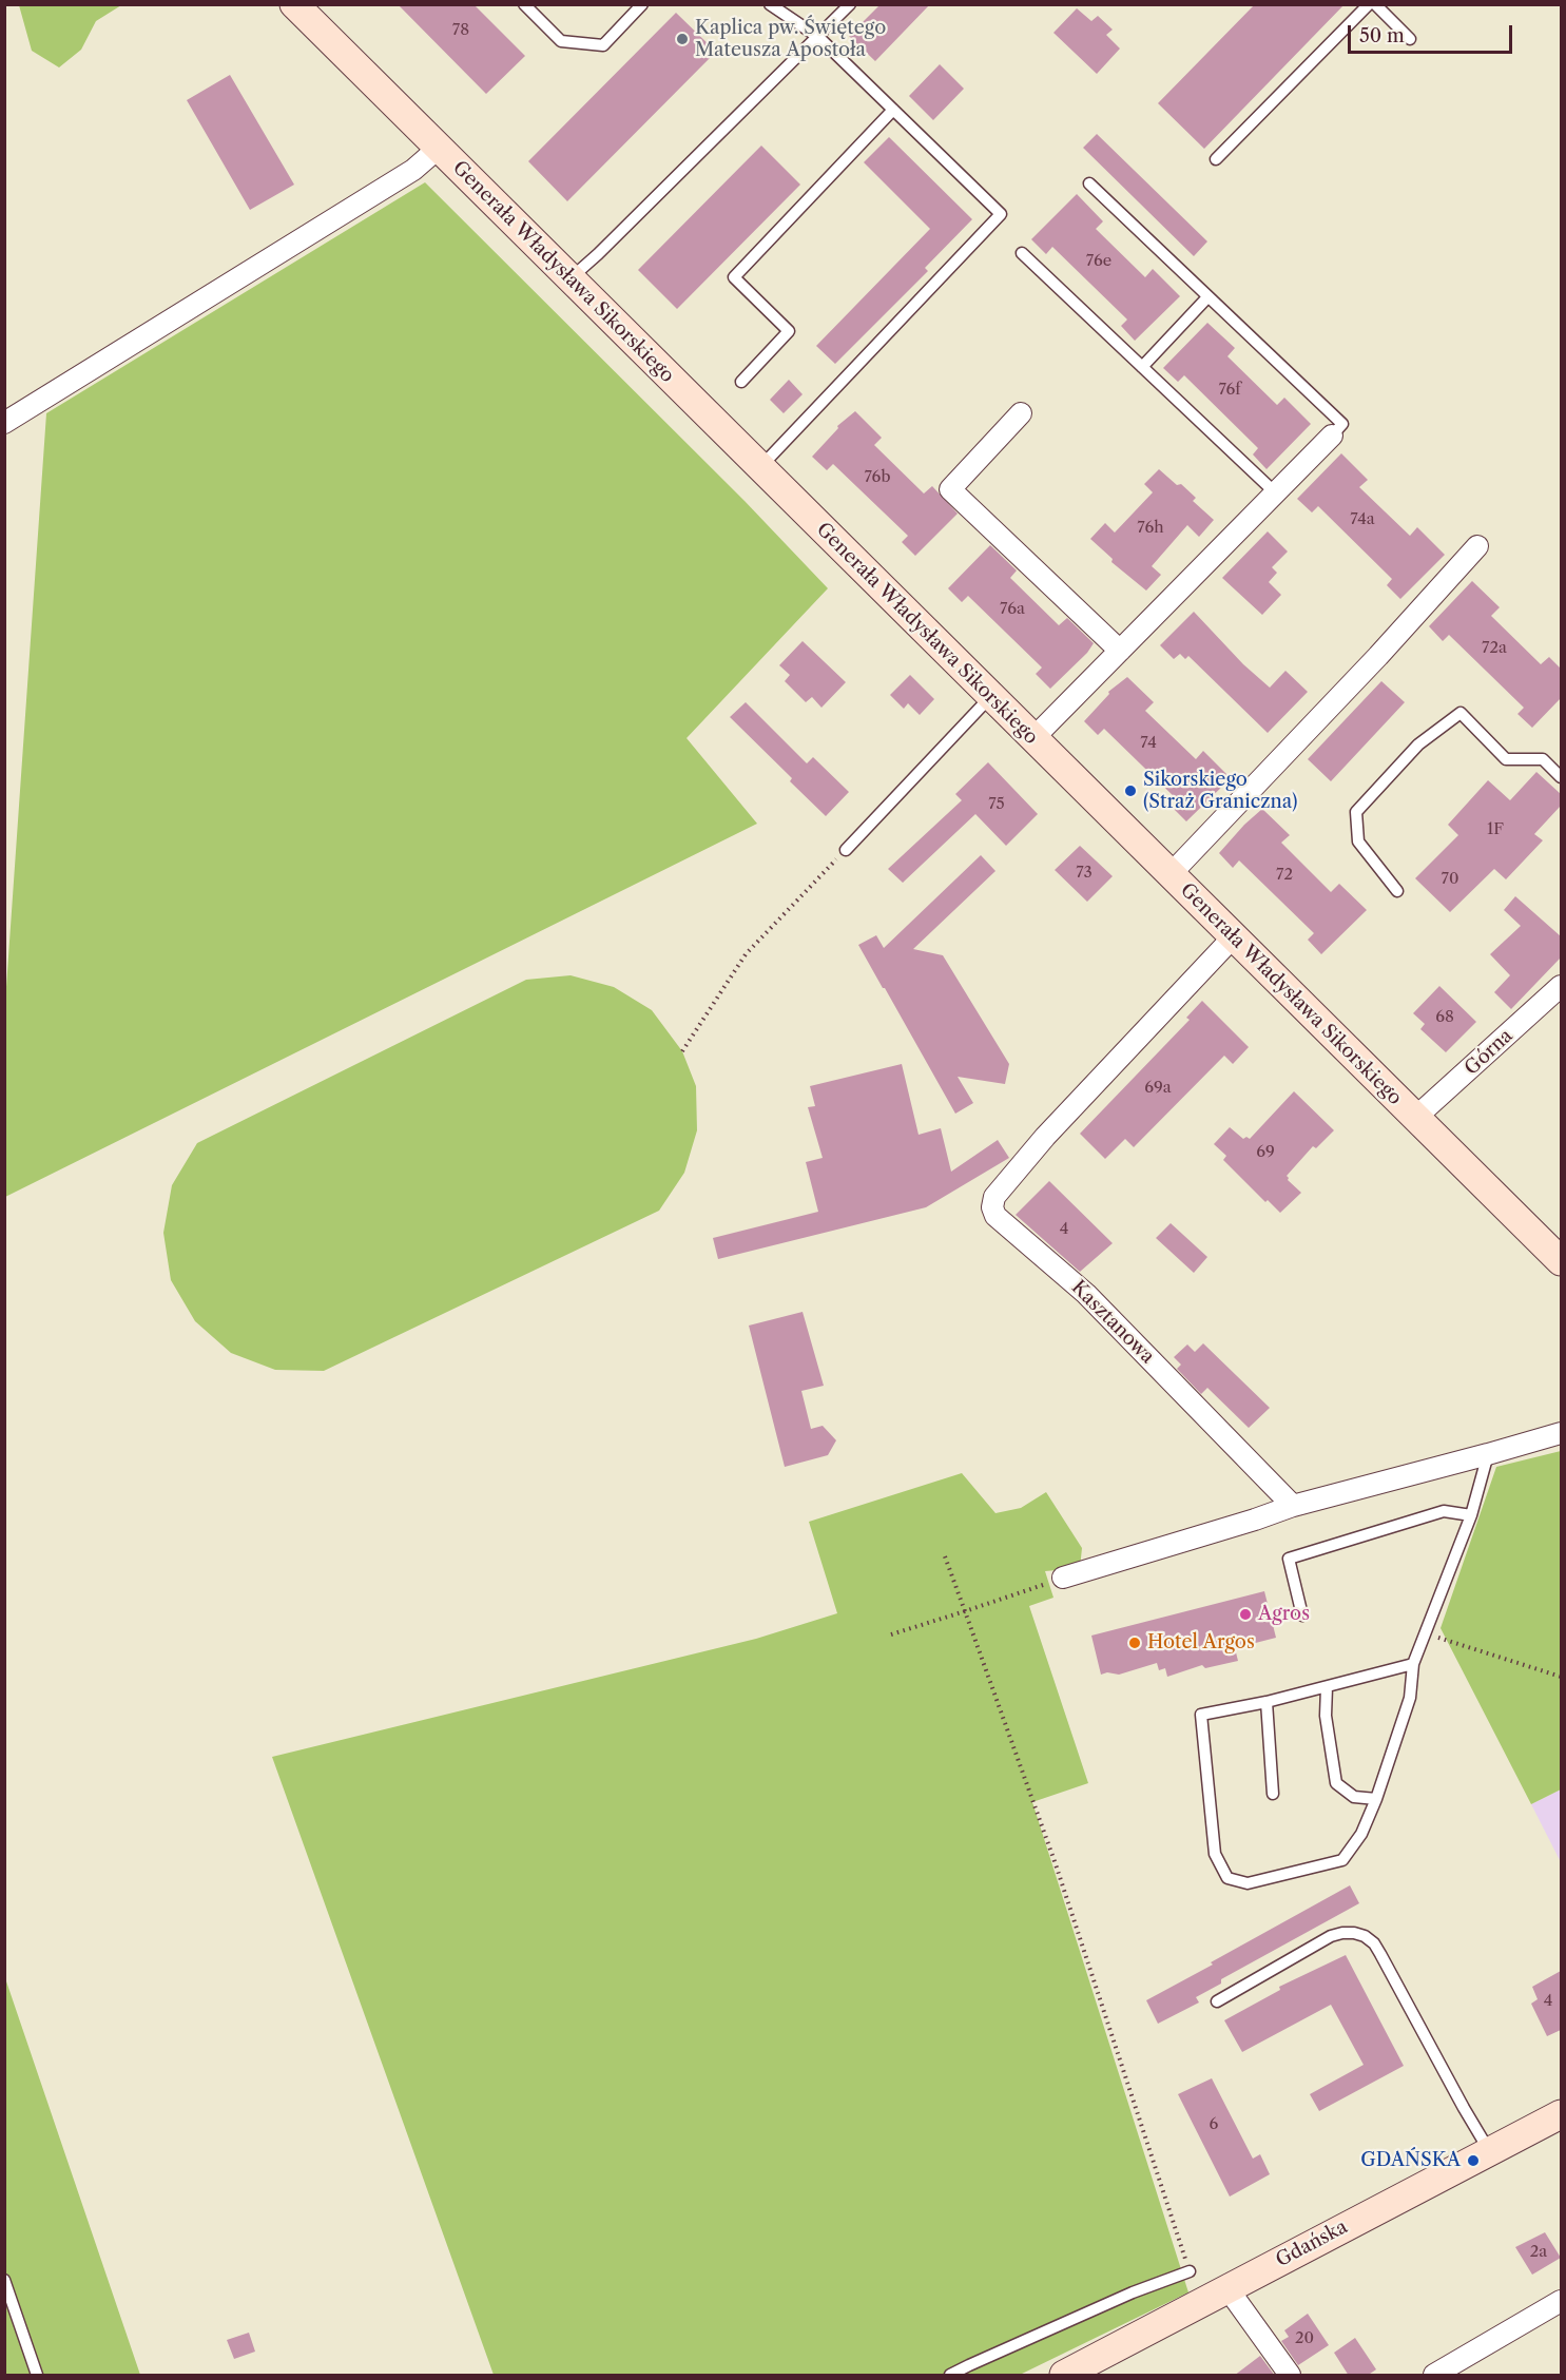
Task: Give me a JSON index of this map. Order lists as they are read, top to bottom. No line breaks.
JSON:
{"streets":{"main road":["Generała Władysława Sikorskiego","Gdańska"],"street":["Górna","Kasztanowa"]},"crossings":[["Generała Władysława Sikorskiego","Górna"],["Generała Władysława Sikorskiego","Kasztanowa"]],"places":["Kaplica pw. Świętego Mateusza Apostoła","Sikorskiego (Straż Graniczna)","Agros","Hotel Argos","GDAŃSKA"],"house_numbers":["78","76e","76f","76b","74a","76h","76a","72a","74","75","1F","73","72","70","68","69a","69","4","4","6","2a","20"],"scale_bar":"50 m"}
